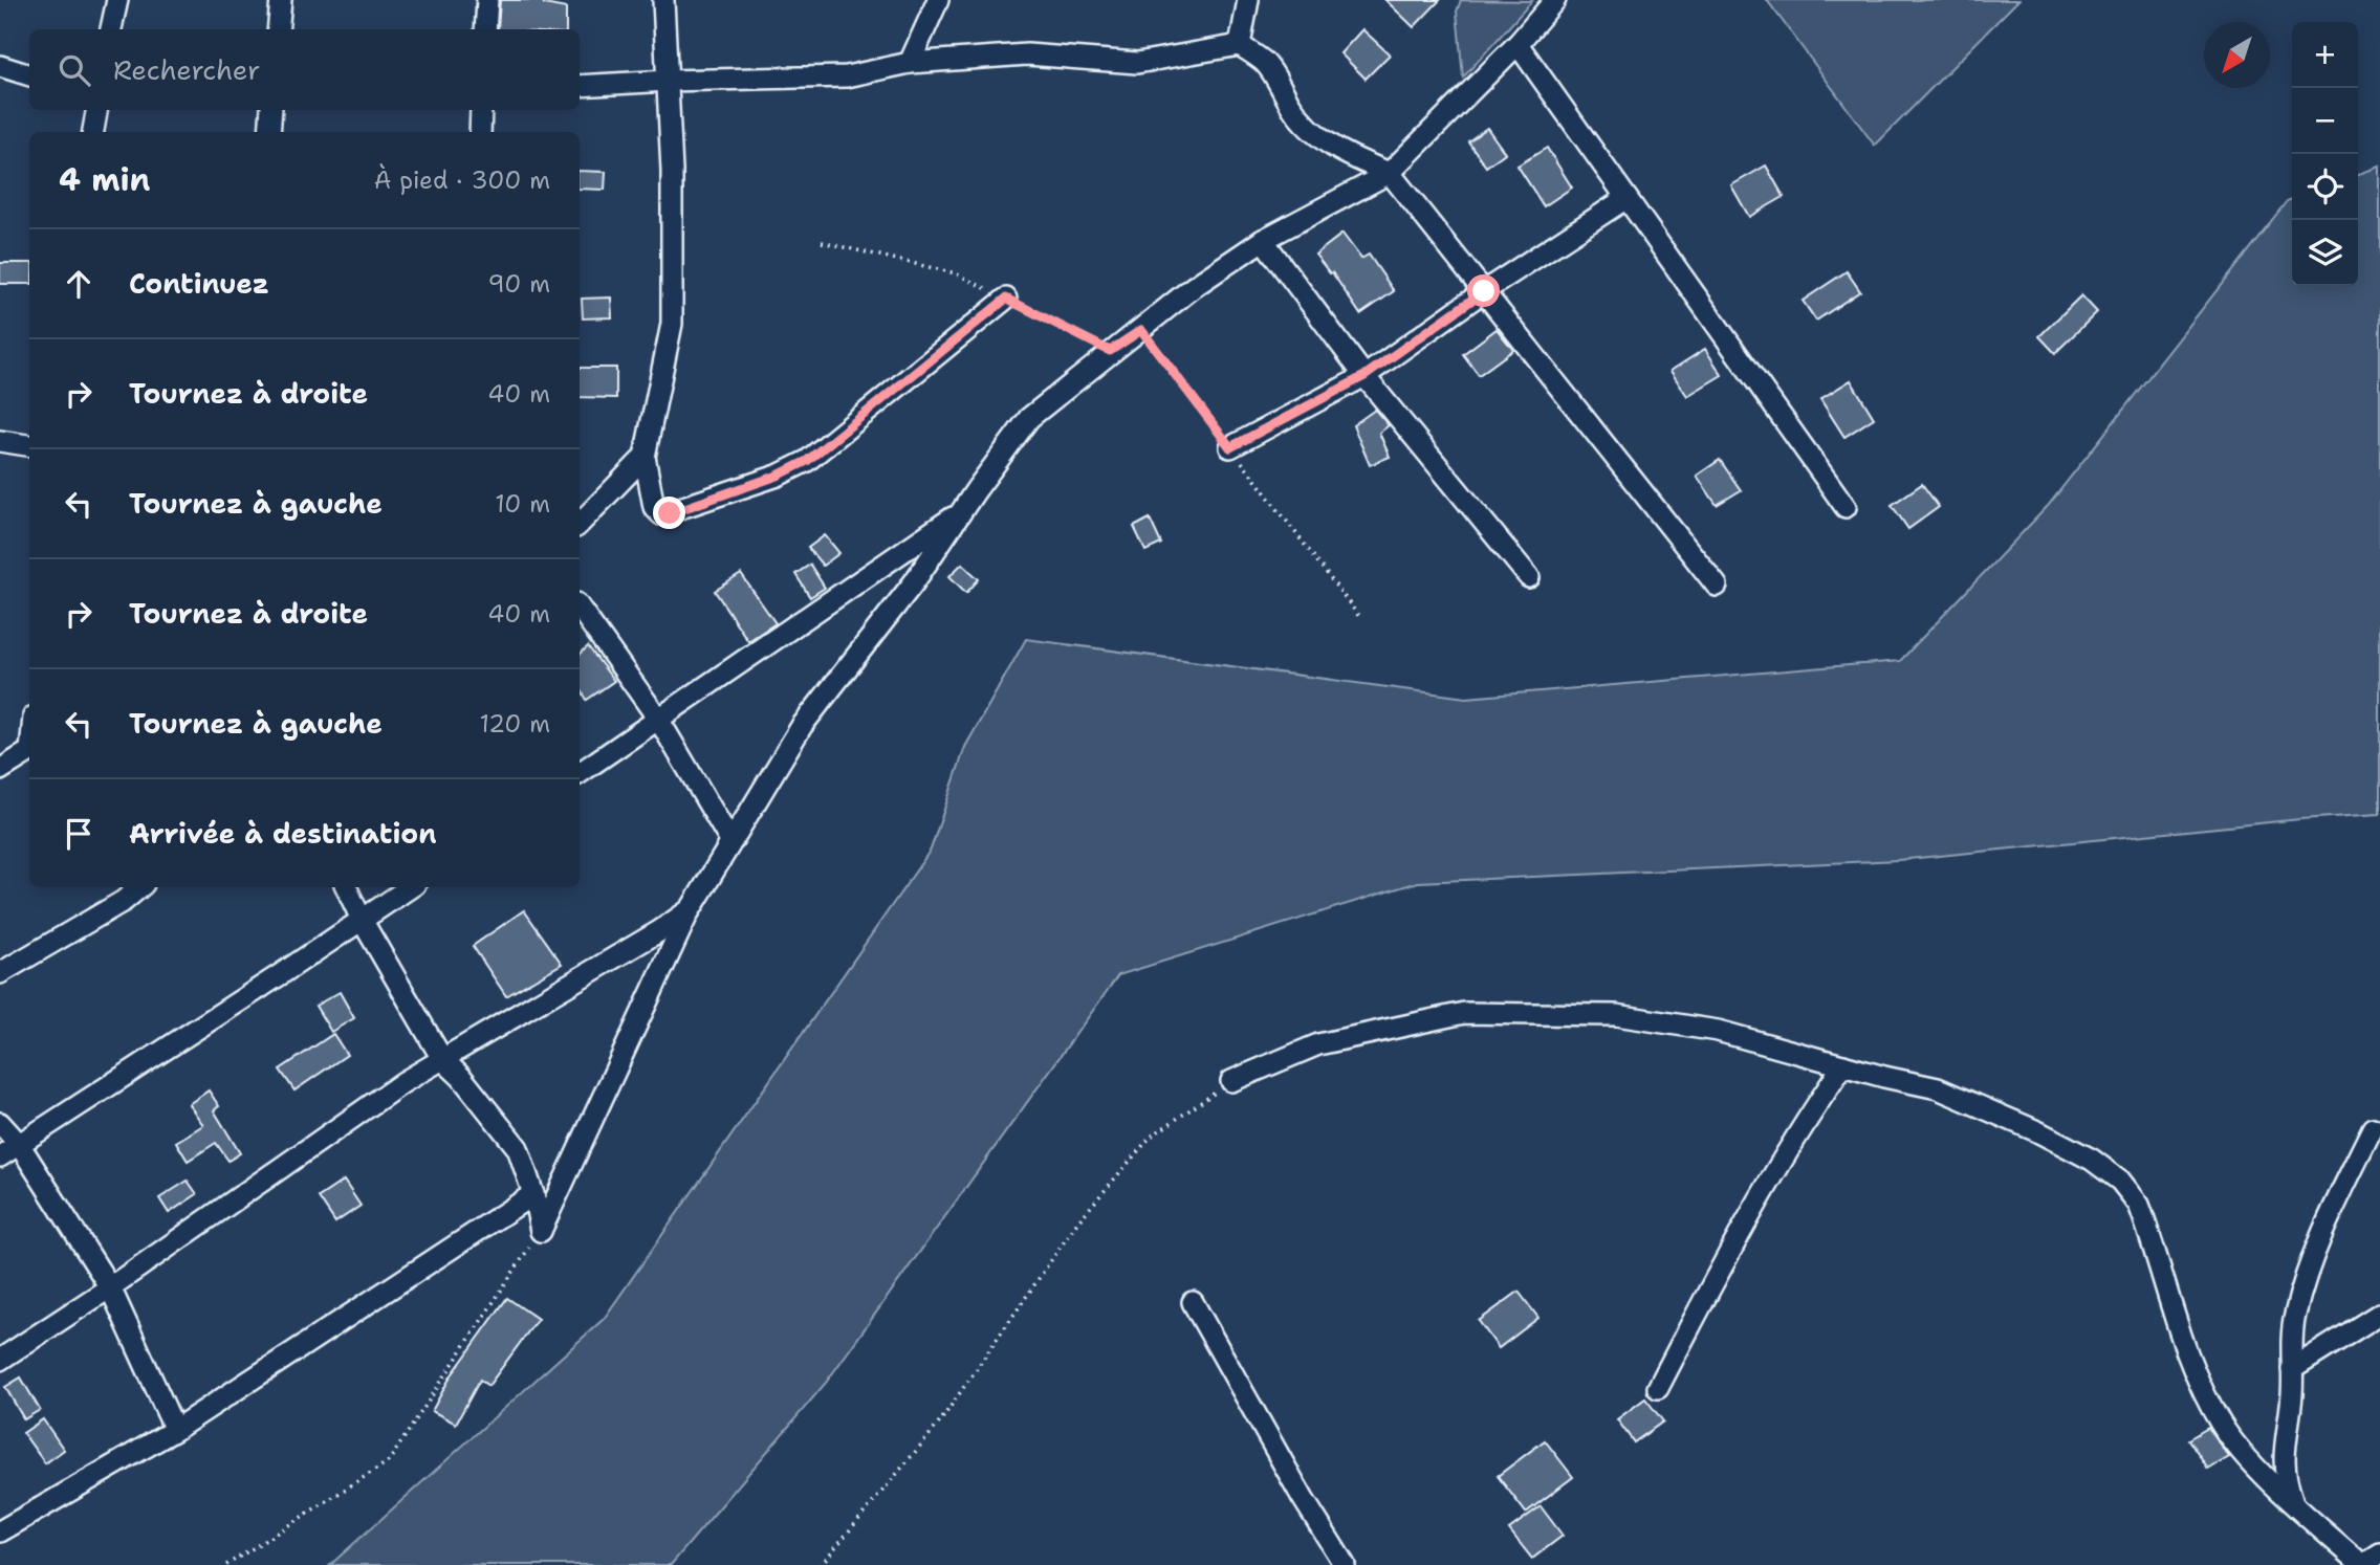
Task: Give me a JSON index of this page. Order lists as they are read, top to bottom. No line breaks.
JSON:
{"north":"bottom left","page":{"map_buttons":["+","−"],"search":"Rechercher","heading":["4 min","À pied · 300 m"],"list":[["Continuez","90 m"],["Tournez à droite","40 m"],["Tournez à gauche","10 m"],["Tournez à droite","40 m"],["Tournez à gauche","120 m"],"Arrivée à destination"]}}
